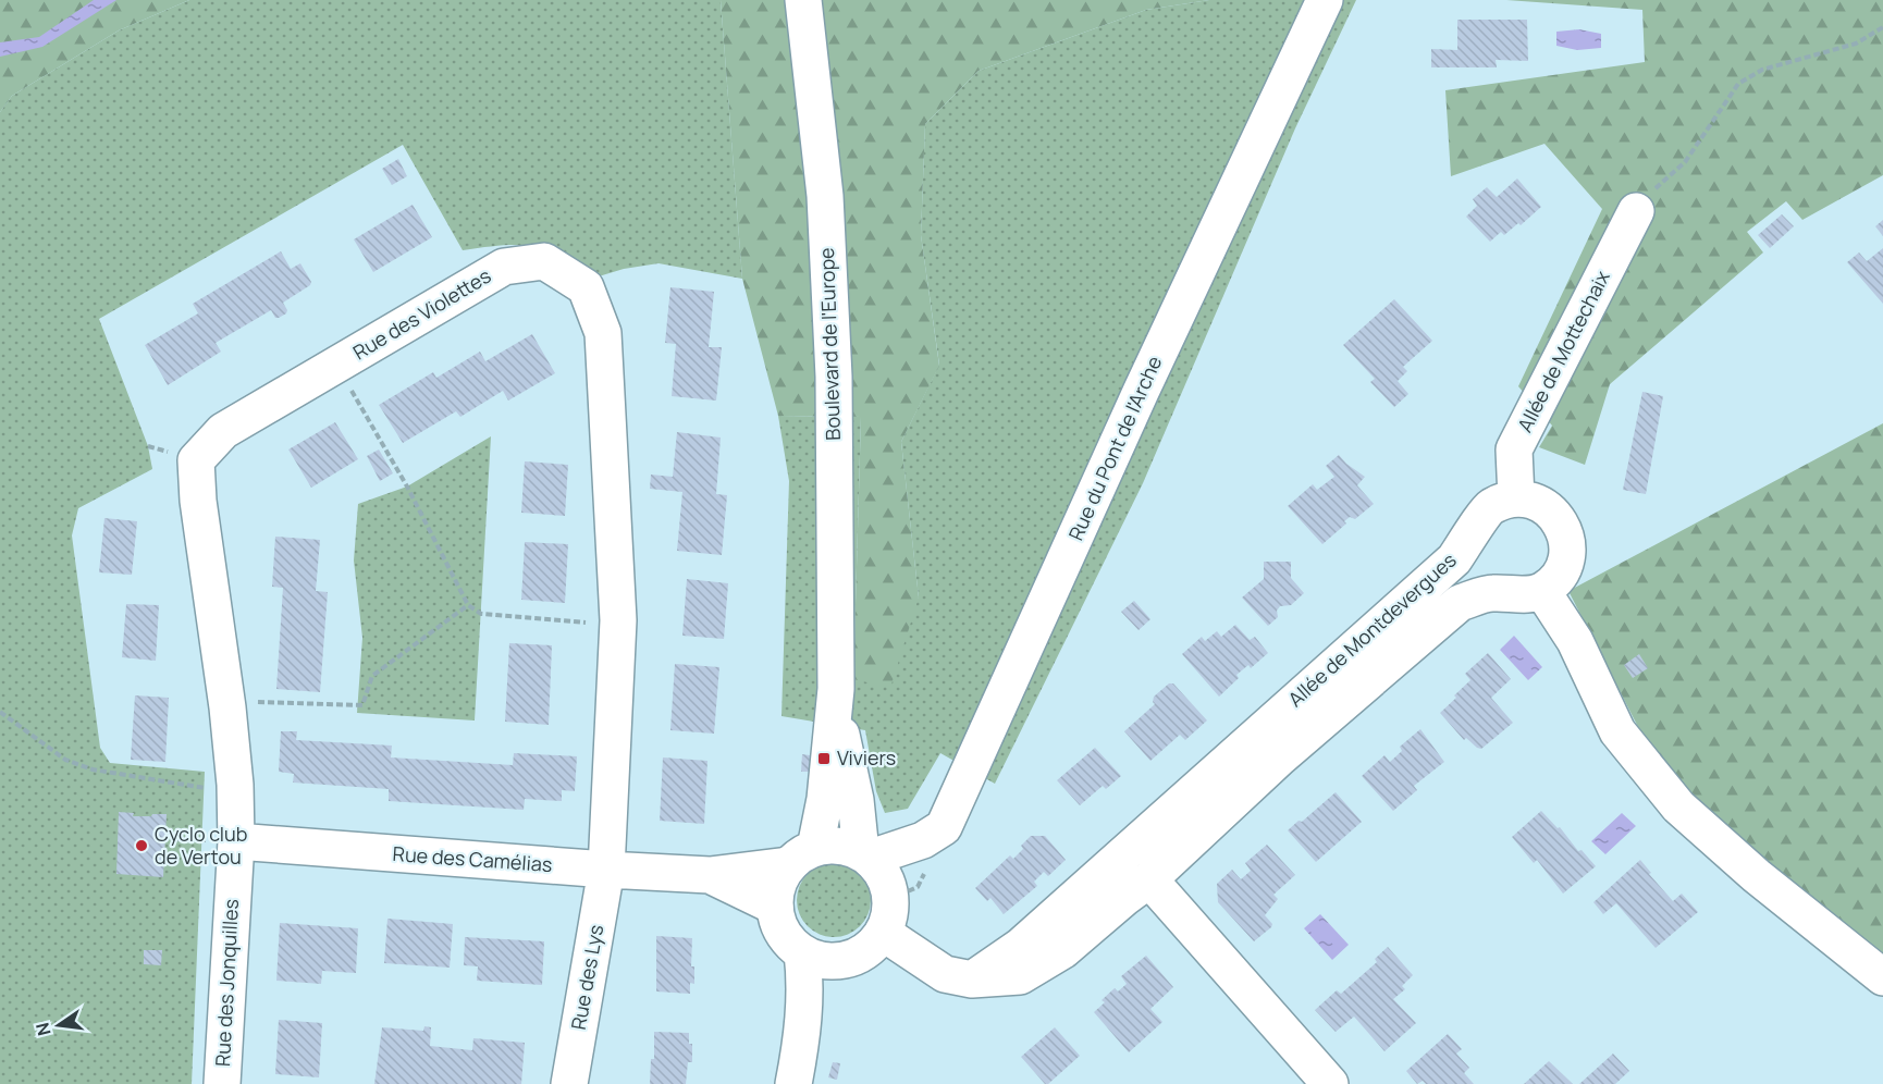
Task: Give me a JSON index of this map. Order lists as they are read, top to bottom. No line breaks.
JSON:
{"streets":{"street":["Rue des Violettes","Boulevard de l'Europe","Allée de Mottechaix","Rue du Pont de l'Arche","Allée de Montdevergues","Rue des Camélias","Rue des Lys","Rue des Jonquilles"]},"crossings":[["Rue des Violettes","Rue des Camélias"],["Rue des Violettes","Rue des Lys"],["Rue des Violettes","Rue des Jonquilles"],["Boulevard de l'Europe","Rue du Pont de l'Arche"],["Boulevard de l'Europe","Allée de Montdevergues"],["Boulevard de l'Europe","Rue des Camélias"],["Allée de Mottechaix","Allée de Montdevergues"],["Rue du Pont de l'Arche","Allée de Montdevergues"],["Rue du Pont de l'Arche","Rue des Camélias"],["Allée de Montdevergues","Rue des Camélias"],["Rue des Camélias","Rue des Lys"],["Rue des Camélias","Rue des Jonquilles"]],"places":{"transit":["Viviers"],"other":["Cyclo club de Vertou"]},"north":"left"}
